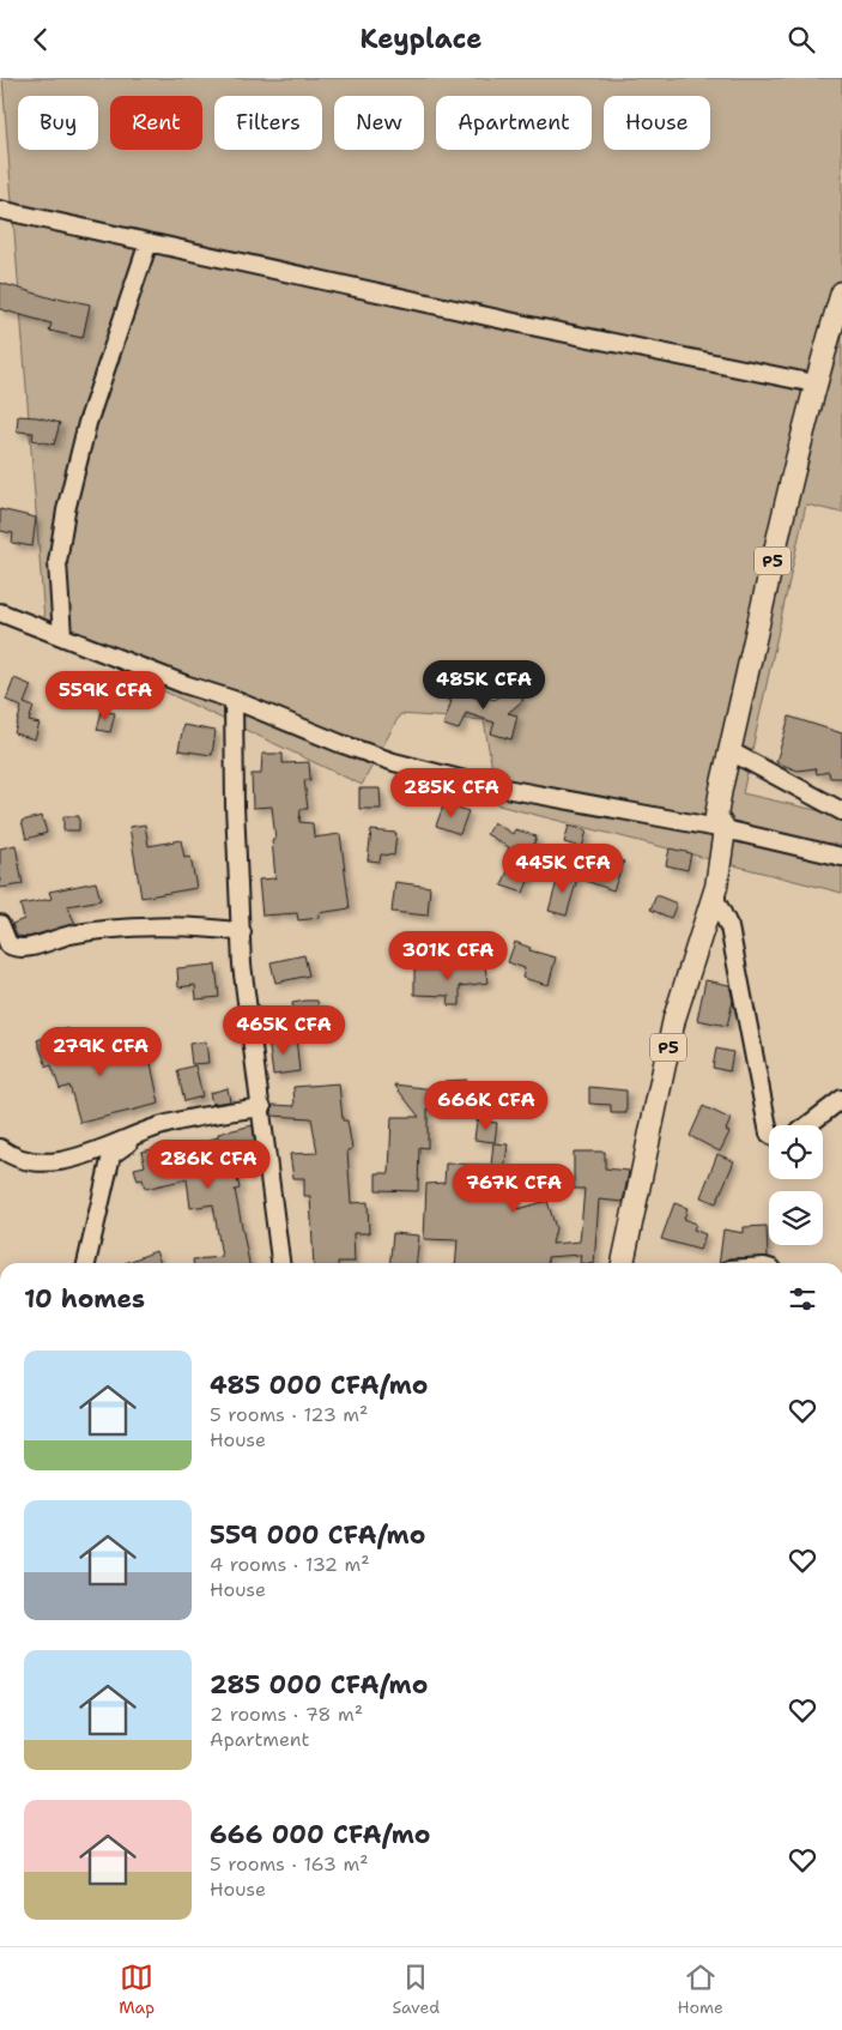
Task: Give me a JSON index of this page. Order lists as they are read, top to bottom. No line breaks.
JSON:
{"streets":{"main road":["P5"]},"page":{"header":"Keyplace","chip":["Buy","Rent","Filters","New","Apartment","House"],"price":["485K CFA","559K CFA","285K CFA","445K CFA","301K CFA","465K CFA","279K CFA","666K CFA","286K CFA","767K CFA"],"heading":"10 homes","list":[{"name":"485 000 CFA/mo","note":"5 rooms · 123 m² · House"},{"name":"559 000 CFA/mo","note":"4 rooms · 132 m² · House"},{"name":"285 000 CFA/mo","note":"2 rooms · 78 m² · Apartment"},{"name":"666 000 CFA/mo","note":"5 rooms · 163 m² · House"}],"tabs":["Map","Saved","Home"]}}
